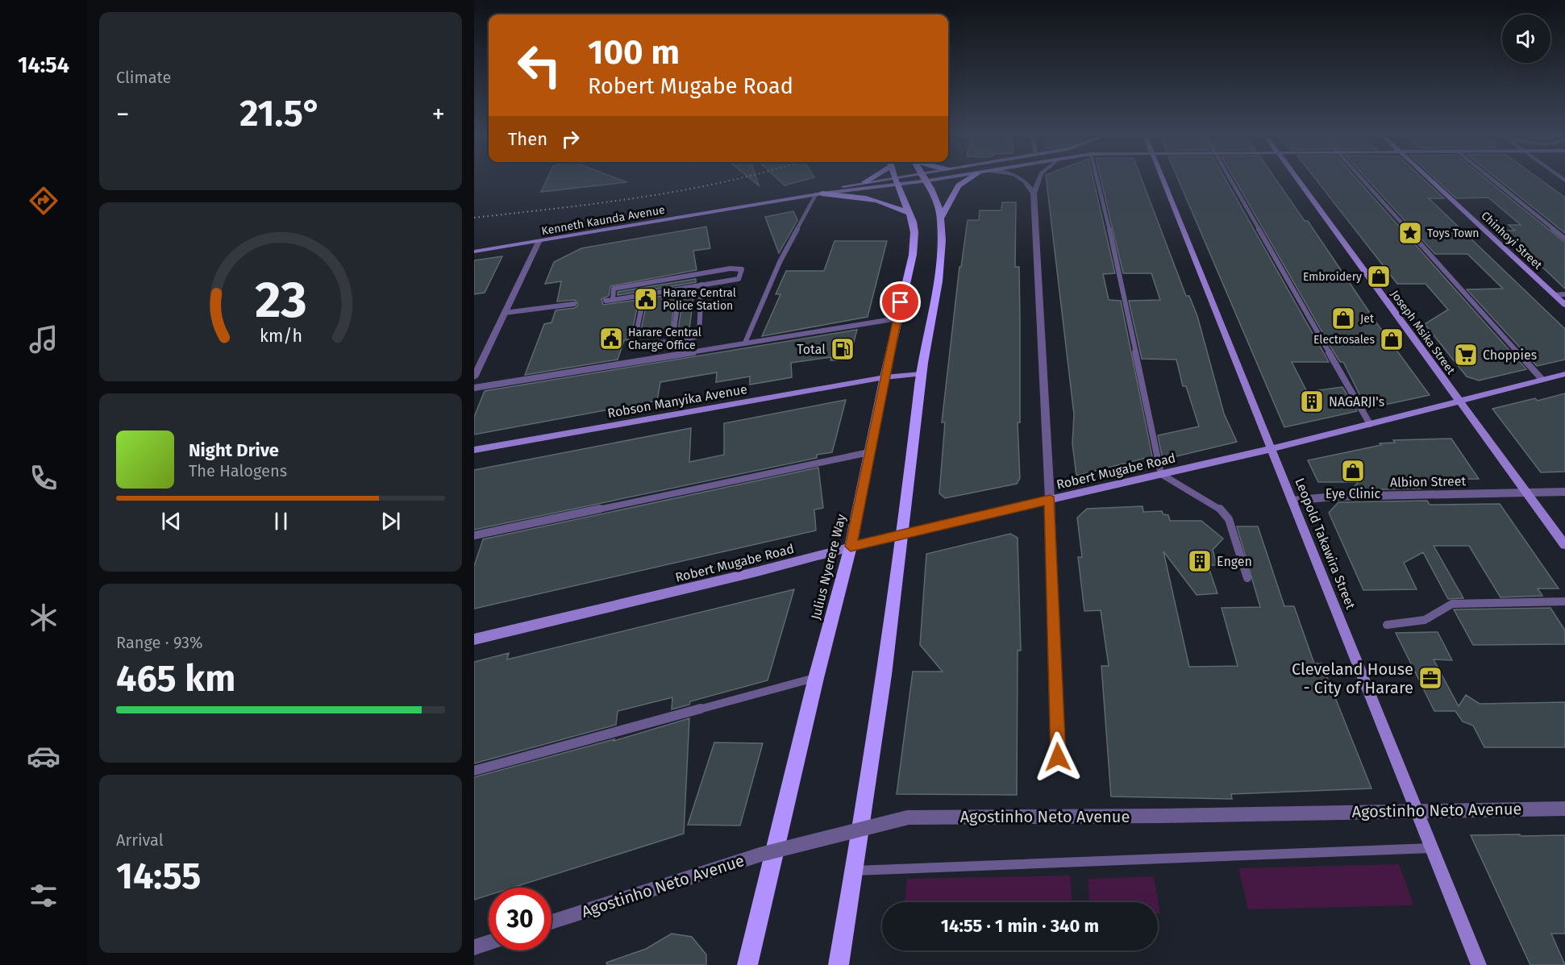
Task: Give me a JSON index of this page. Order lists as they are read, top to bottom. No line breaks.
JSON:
{"streets":{"main road":["Kenneth Kaunda Avenue","Chinhoyi Street","Joseph Msika Street","Robson Manyika Avenue","Robert Mugabe Road","Leopold Takawira Street","Julius Nyerere Way"],"street":["Albion Street","Agostinho Neto Avenue"]},"crossings":[["Joseph Msika Street","Robert Mugabe Road"],["Joseph Msika Street","Albion Street"],["Robson Manyika Avenue","Julius Nyerere Way"],["Robert Mugabe Road","Leopold Takawira Street"],["Robert Mugabe Road","Julius Nyerere Way"],["Albion Street","Leopold Takawira Street"],["Leopold Takawira Street","Agostinho Neto Avenue"]],"places":{"place":["Toys Town"],"shop":["Embroidery","Jet","Electrosales","Eye Clinic"],"public building":["Harare Central Police Station","Harare Central Charge Office"],"fuel station":["Total"],"supermarket":["Choppies"],"building":["NAGARJI's","Engen"],"office":["Cleveland House - City of Harare"]},"page":{"tabs":"14:54","tile":["Climate",["Range · 93%","465 km"],["Arrival","14:55"]],"turn":["100 m","Robert Mugabe Road"],"heat":["−","21.5°","+"],"then":"Then","song":["Night Drive","The Halogens"],"limit":"30","trip":"14:55 · 1 min · 340 m","gauge":["23","km/h"]}}
